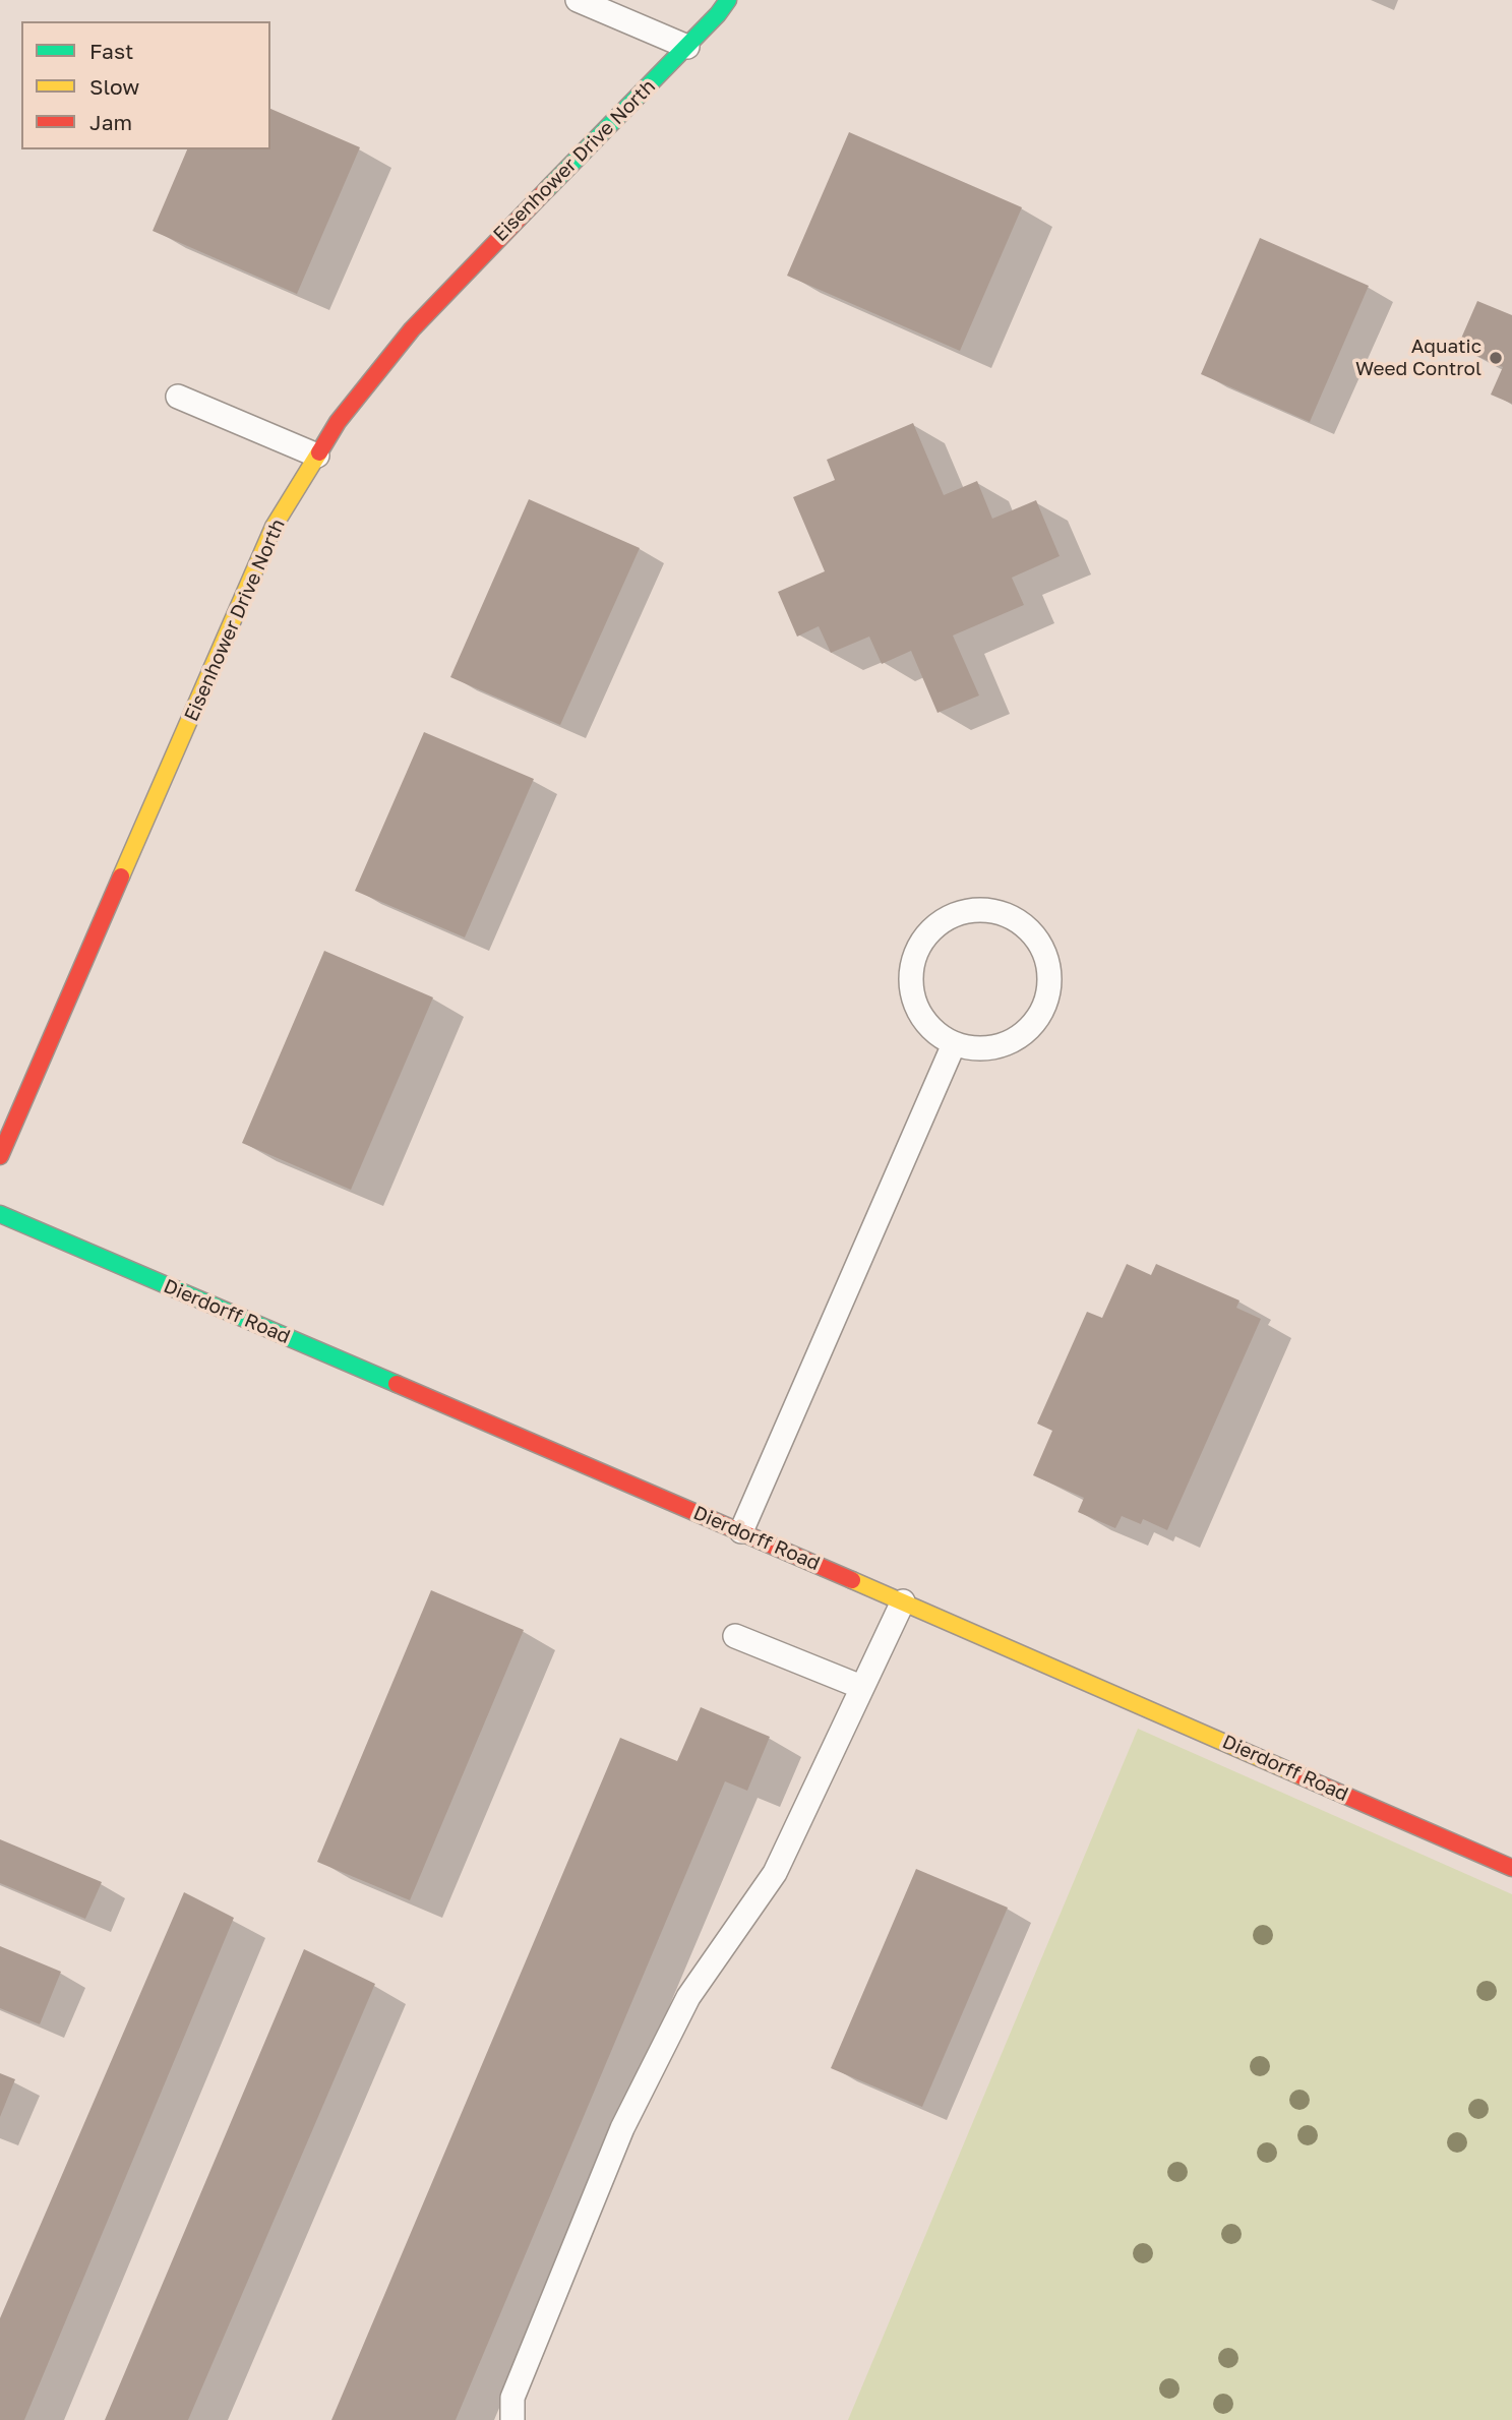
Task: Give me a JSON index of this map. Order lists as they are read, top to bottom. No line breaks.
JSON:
{"streets":{"street":["Eisenhower Drive North","Dierdorff Road"]},"places":["Aquatic Weed Control"],"legend":["Fast","Slow","Jam"]}
